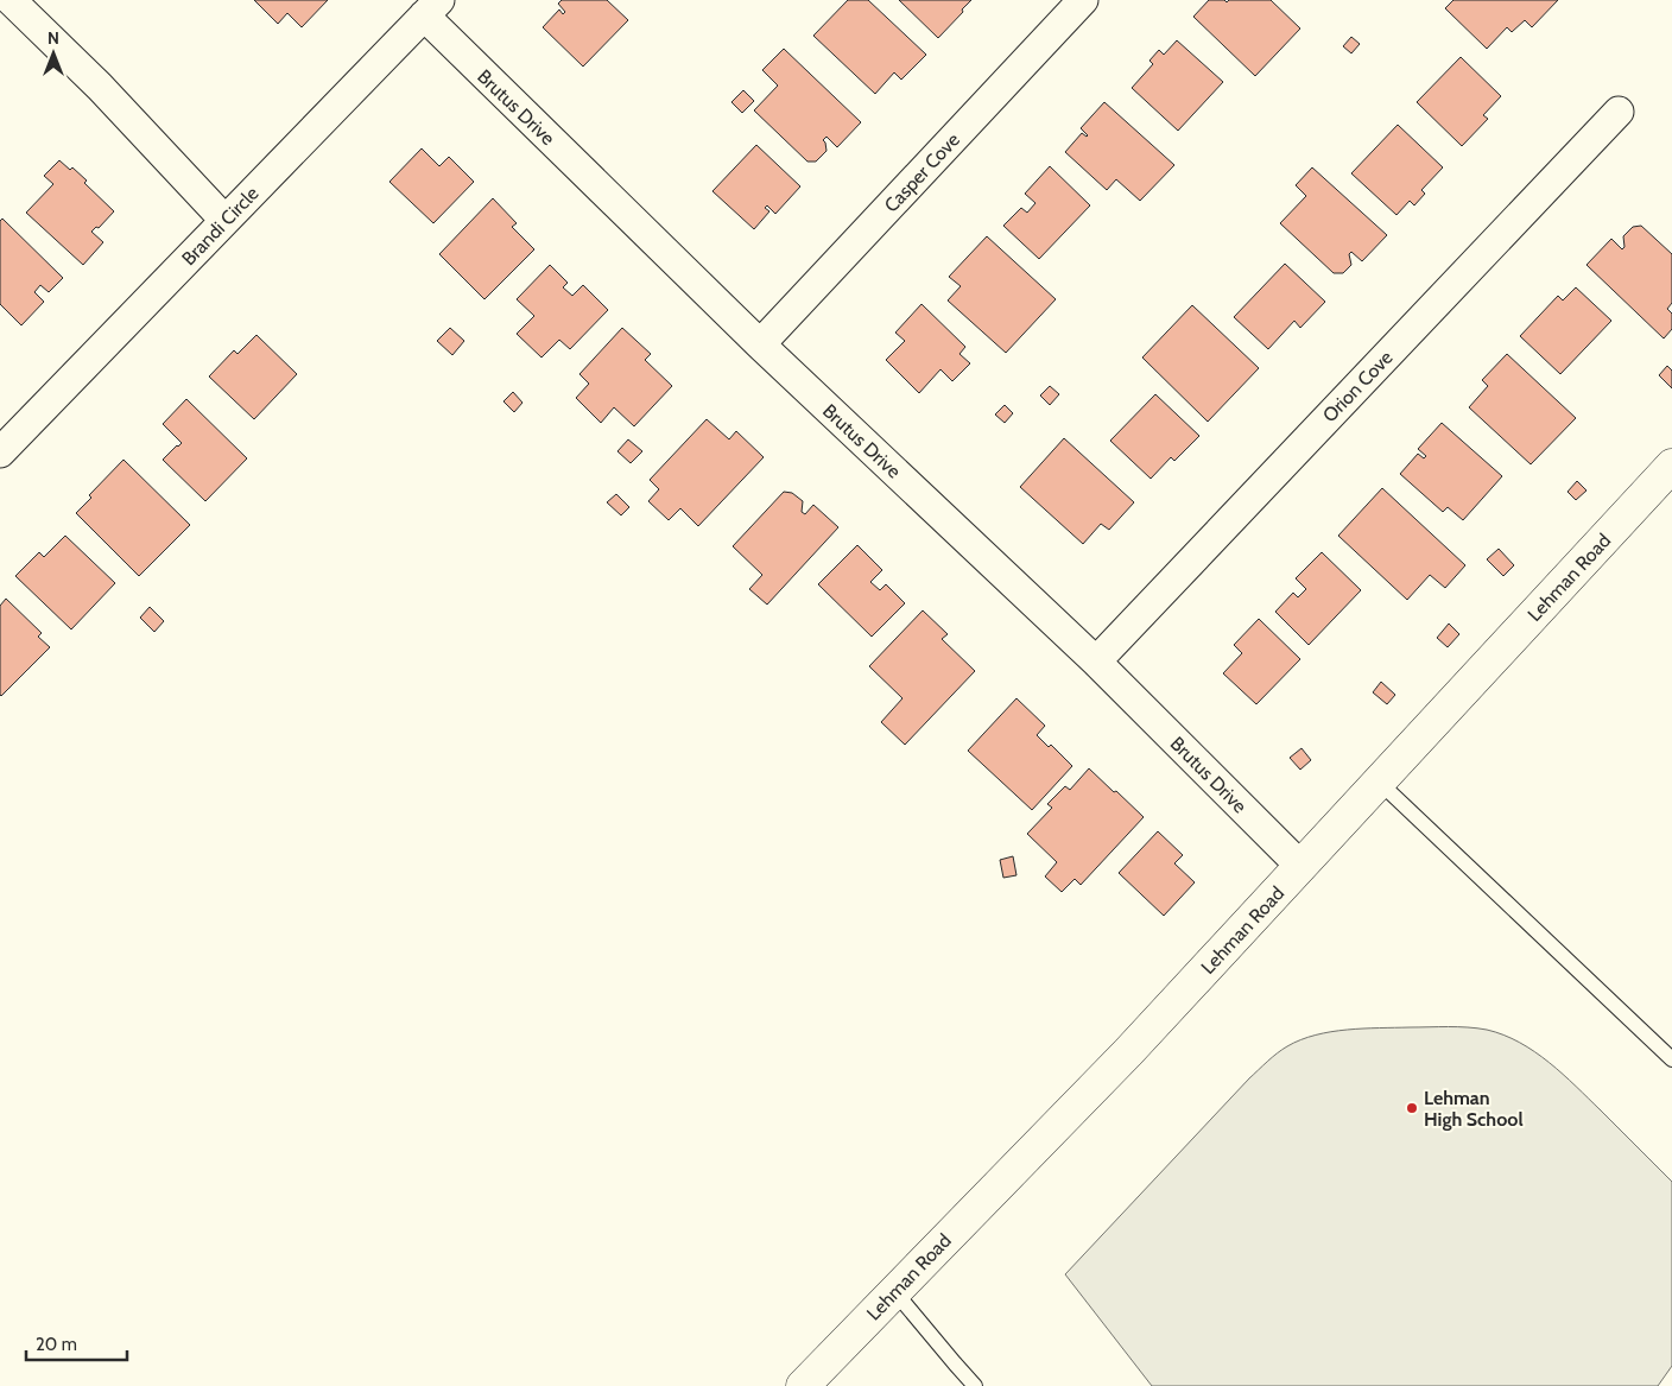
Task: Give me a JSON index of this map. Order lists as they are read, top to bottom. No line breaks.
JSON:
{"streets":{"street":["Brutus Drive","Casper Cove","Brandi Circle","Orion Cove","Lehman Road"]},"crossings":[["Brutus Drive","Casper Cove"],["Brutus Drive","Brandi Circle"],["Brutus Drive","Orion Cove"],["Brutus Drive","Lehman Road"]],"places":["Lehman High School"],"scale_bar":"20 m","north":"top"}
